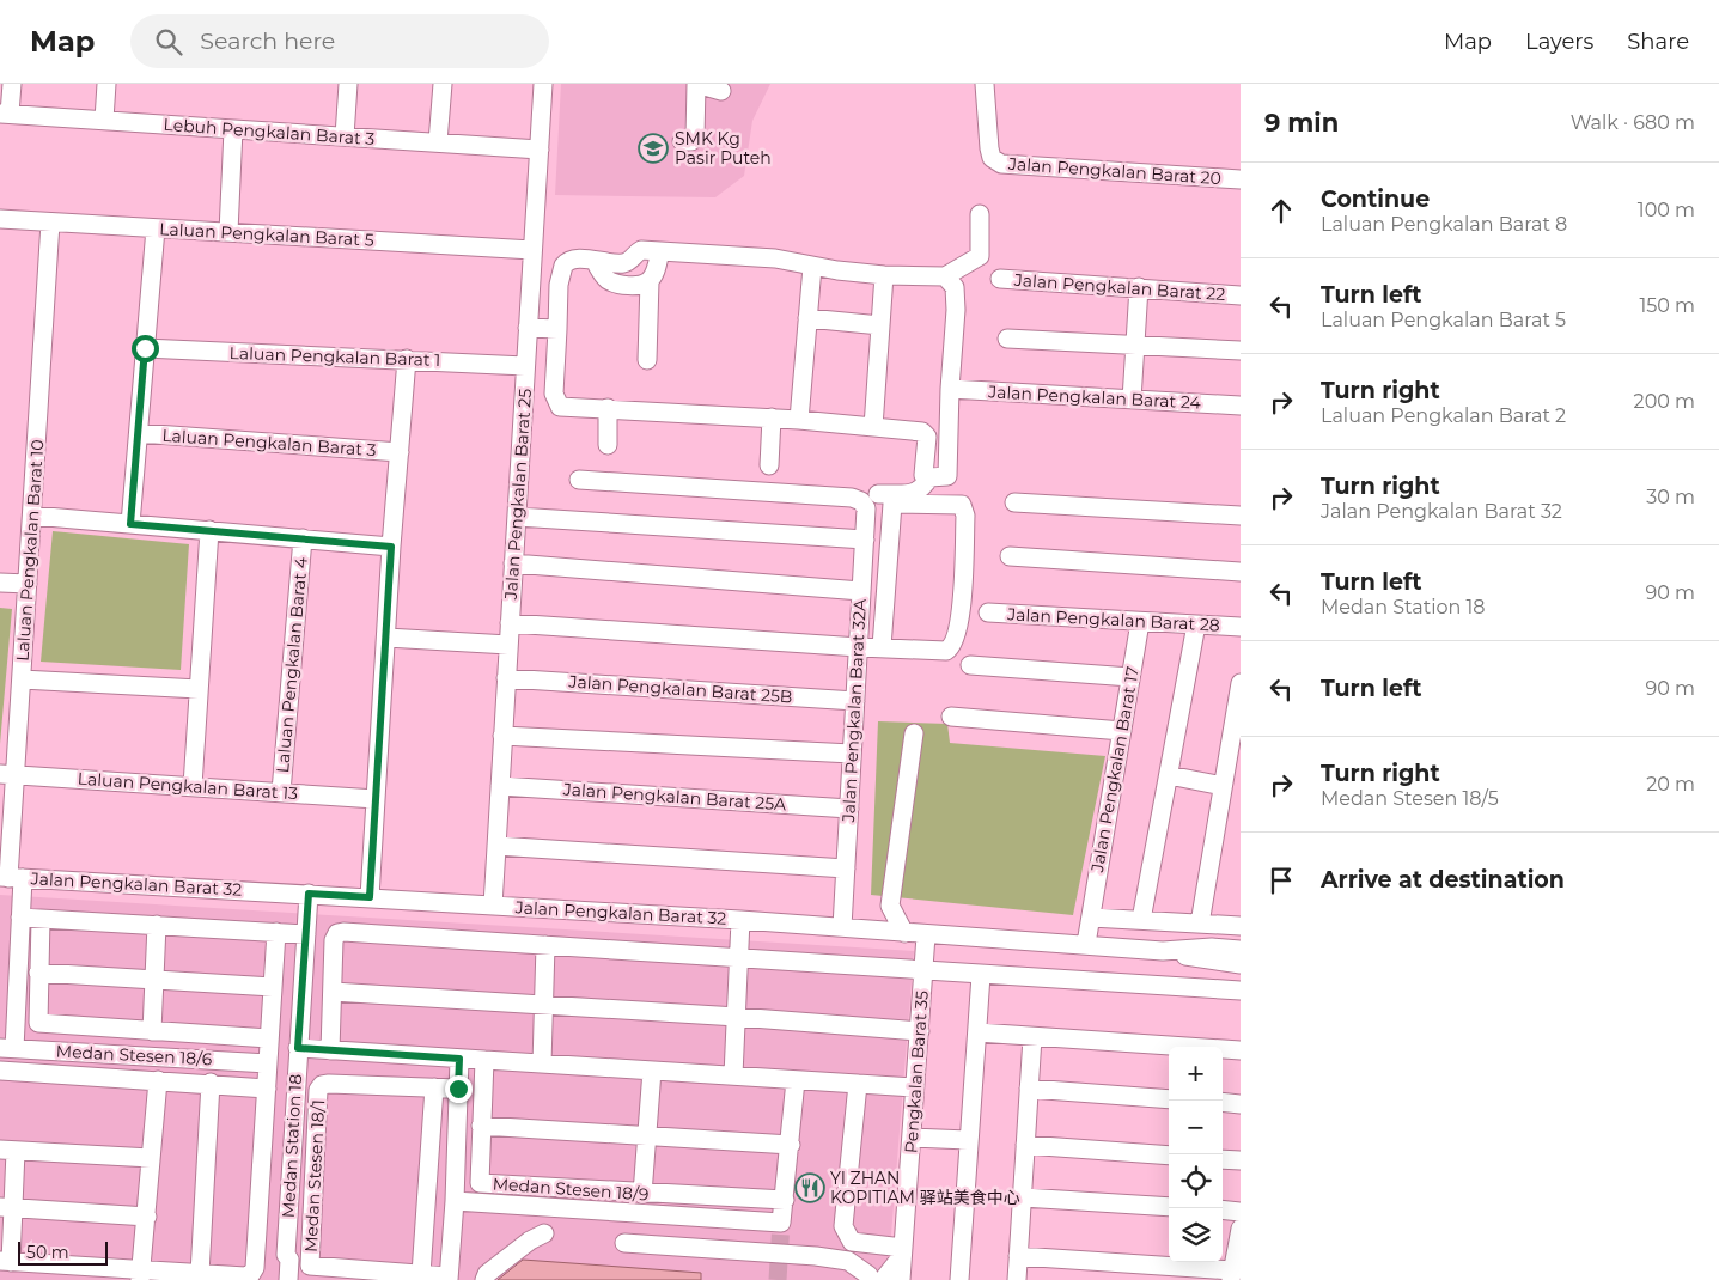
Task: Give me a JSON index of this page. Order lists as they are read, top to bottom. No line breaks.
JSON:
{"streets":{"street":["Lebuh Pengkalan Barat 3","Jalan Pengkalan Barat 20","Laluan Pengkalan Barat 5","Jalan Pengkalan Barat 22","Laluan Pengkalan Barat 1","Jalan Pengkalan Barat 24","Laluan Pengkalan Barat 3","Jalan Pengkalan Barat 25","Laluan Pengkalan Barat 10","Jalan Pengkalan Barat 28","Laluan Pengkalan Barat 4","Jalan Pengkalan Barat 25B","Jalan Pengkalan Barat 32A","Jalan Pengkalan Barat 17","Laluan Pengkalan Barat 13","Jalan Pengkalan Barat 25A","Jalan Pengkalan Barat 32","Medan Stesen 18/6","Pengkalan Barat 35","Medan Station 18","Medan Stesen 18/1","Medan Stesen 18/9"]},"crossings":[["Lebuh Pengkalan Barat 3","Jalan Pengkalan Barat 25"],["Laluan Pengkalan Barat 5","Jalan Pengkalan Barat 25"],["Laluan Pengkalan Barat 5","Laluan Pengkalan Barat 10"],["Laluan Pengkalan Barat 1","Jalan Pengkalan Barat 25"],["Jalan Pengkalan Barat 25","Jalan Pengkalan Barat 25B"],["Jalan Pengkalan Barat 25","Jalan Pengkalan Barat 32A"],["Jalan Pengkalan Barat 25","Jalan Pengkalan Barat 25A"],["Jalan Pengkalan Barat 25","Jalan Pengkalan Barat 32"],["Laluan Pengkalan Barat 10","Laluan Pengkalan Barat 13"],["Laluan Pengkalan Barat 10","Jalan Pengkalan Barat 32"],["Laluan Pengkalan Barat 10","Medan Stesen 18/6"],["Jalan Pengkalan Barat 28","Jalan Pengkalan Barat 17"],["Laluan Pengkalan Barat 4","Laluan Pengkalan Barat 13"],["Jalan Pengkalan Barat 25B","Jalan Pengkalan Barat 32A"],["Jalan Pengkalan Barat 32A","Jalan Pengkalan Barat 25A"],["Jalan Pengkalan Barat 32A","Jalan Pengkalan Barat 32"],["Jalan Pengkalan Barat 17","Jalan Pengkalan Barat 32"],["Jalan Pengkalan Barat 32","Pengkalan Barat 35"],["Jalan Pengkalan Barat 32","Medan Station 18"]],"places":{"school or university":["SMK Kg Pasir Puteh"],"restaurant":["YI ZHAN KOPITIAM 驿站美食中心"]},"scale_bar":"50 m","page":{"header":"Map","search":"Search here","nav":["Map","Layers","Share"],"heading":["9 min","Walk · 680 m"],"list":[["Continue","Laluan Pengkalan Barat 8","100 m"],["Turn left","Laluan Pengkalan Barat 5","150 m"],["Turn right","Laluan Pengkalan Barat 2","200 m"],["Turn right","Jalan Pengkalan Barat 32","30 m"],["Turn left","Medan Station 18","90 m"],["Turn left","90 m"],["Turn right","Medan Stesen 18/5","20 m"],"Arrive at destination"],"map_buttons":["+","−"],"scale":"50 m"}}
